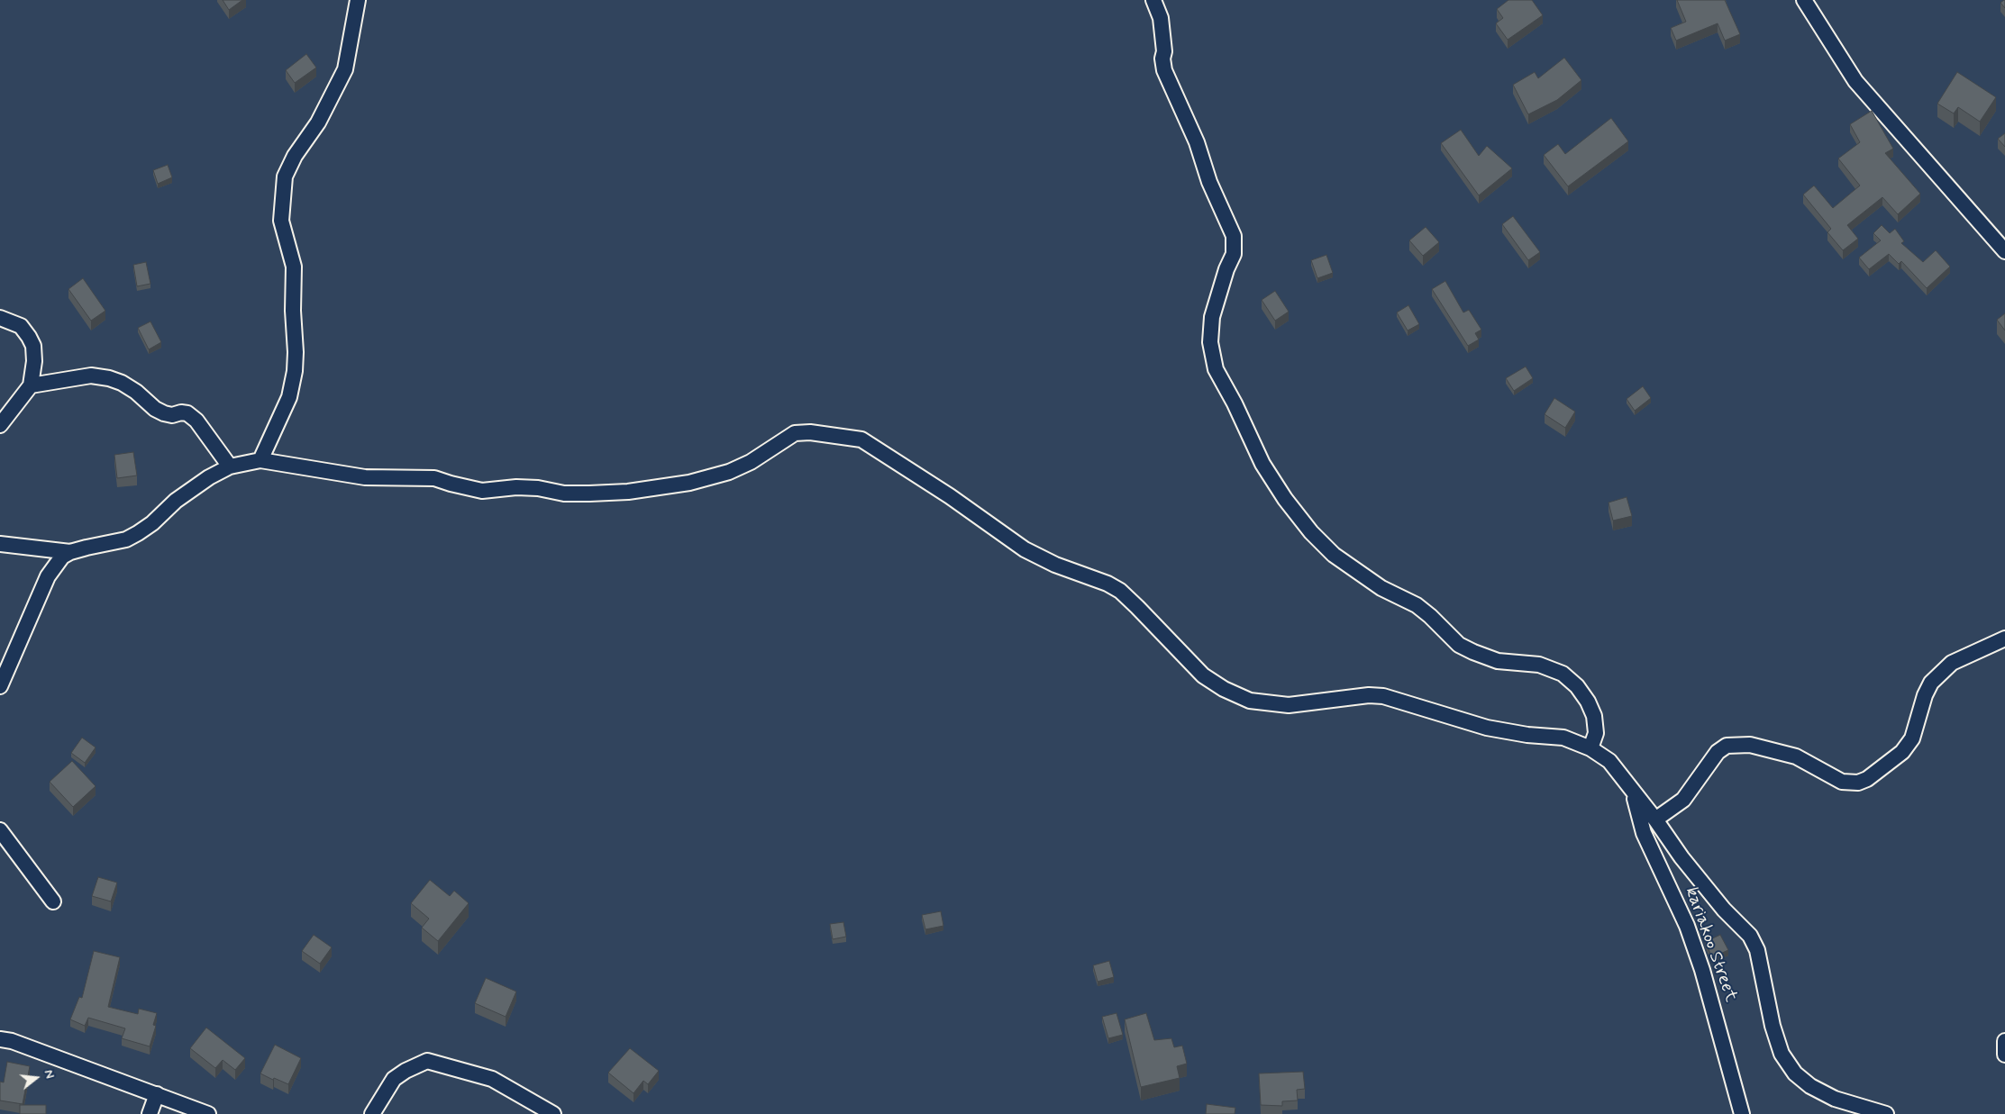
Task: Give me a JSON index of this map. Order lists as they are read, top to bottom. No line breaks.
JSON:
{"streets":{"street":["kariakoo Street"]},"north":"right"}
